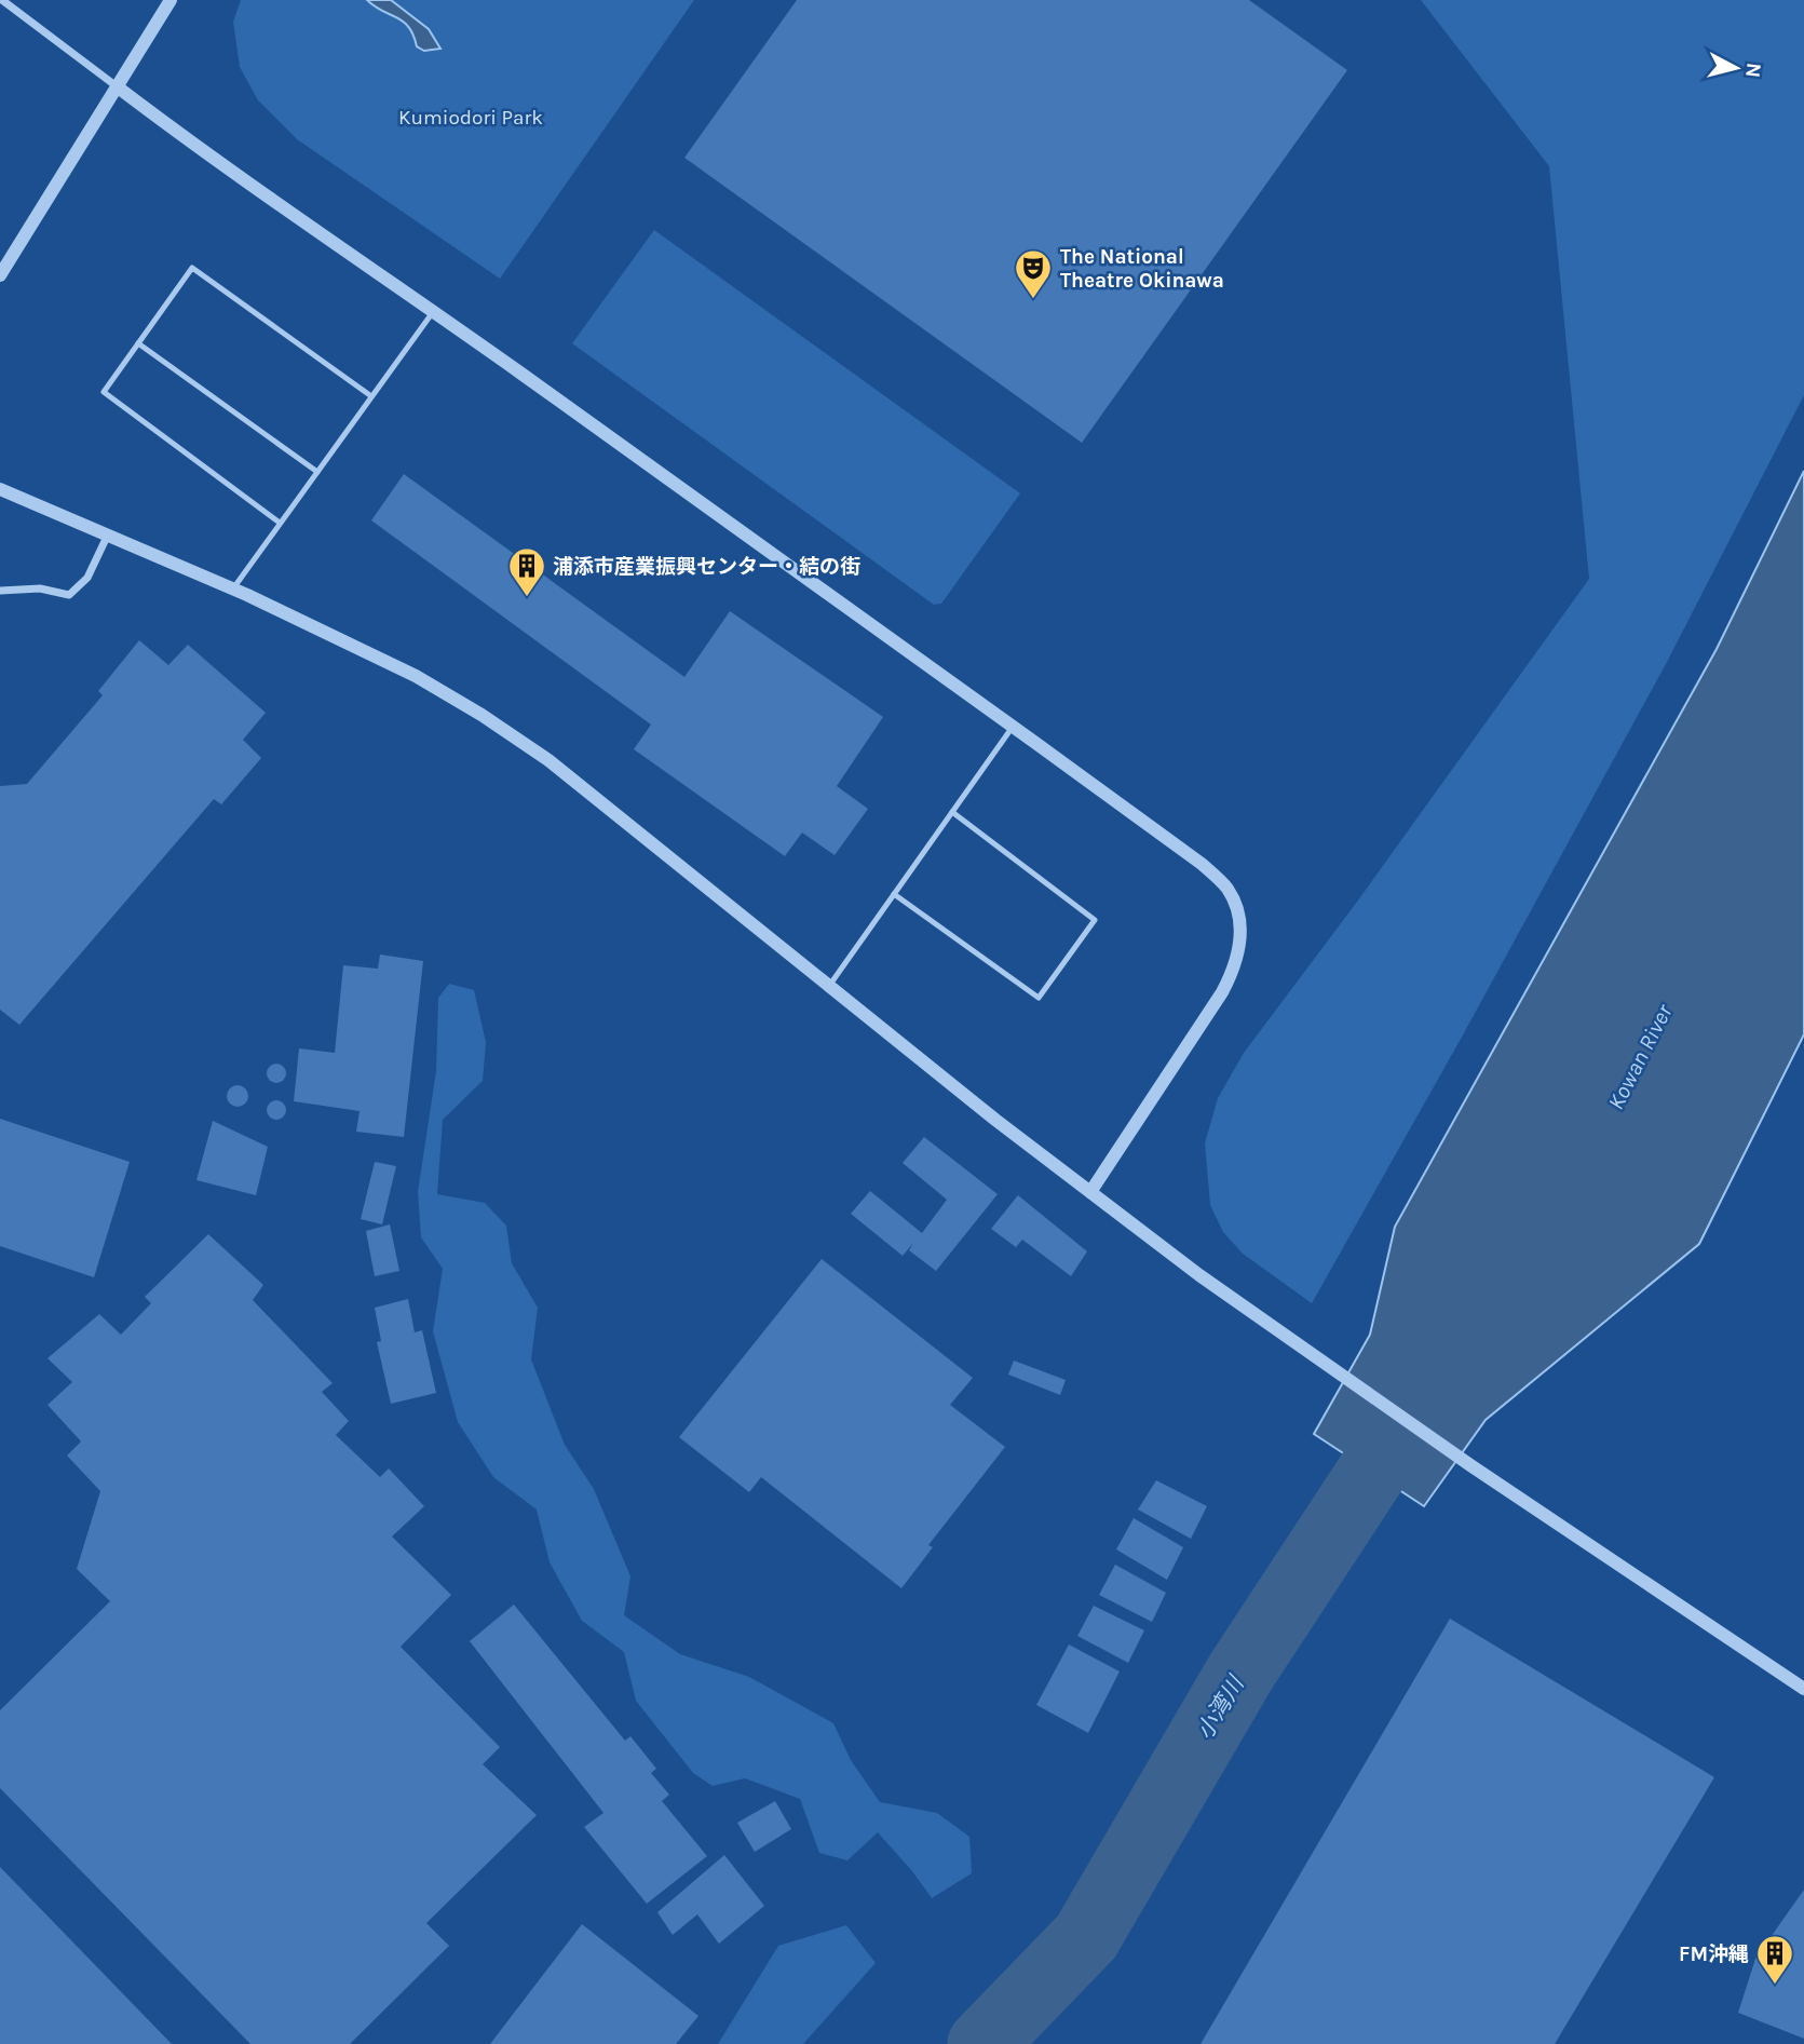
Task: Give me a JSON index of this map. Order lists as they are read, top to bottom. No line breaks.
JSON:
{"water":["Kowan River","小湾川"],"parks":["Kumiodori Park"],"places":{"theatre":["The National Theatre Okinawa"],"building":["浦添市産業振興センター・結の街","FM沖縄"]},"north":"right"}
